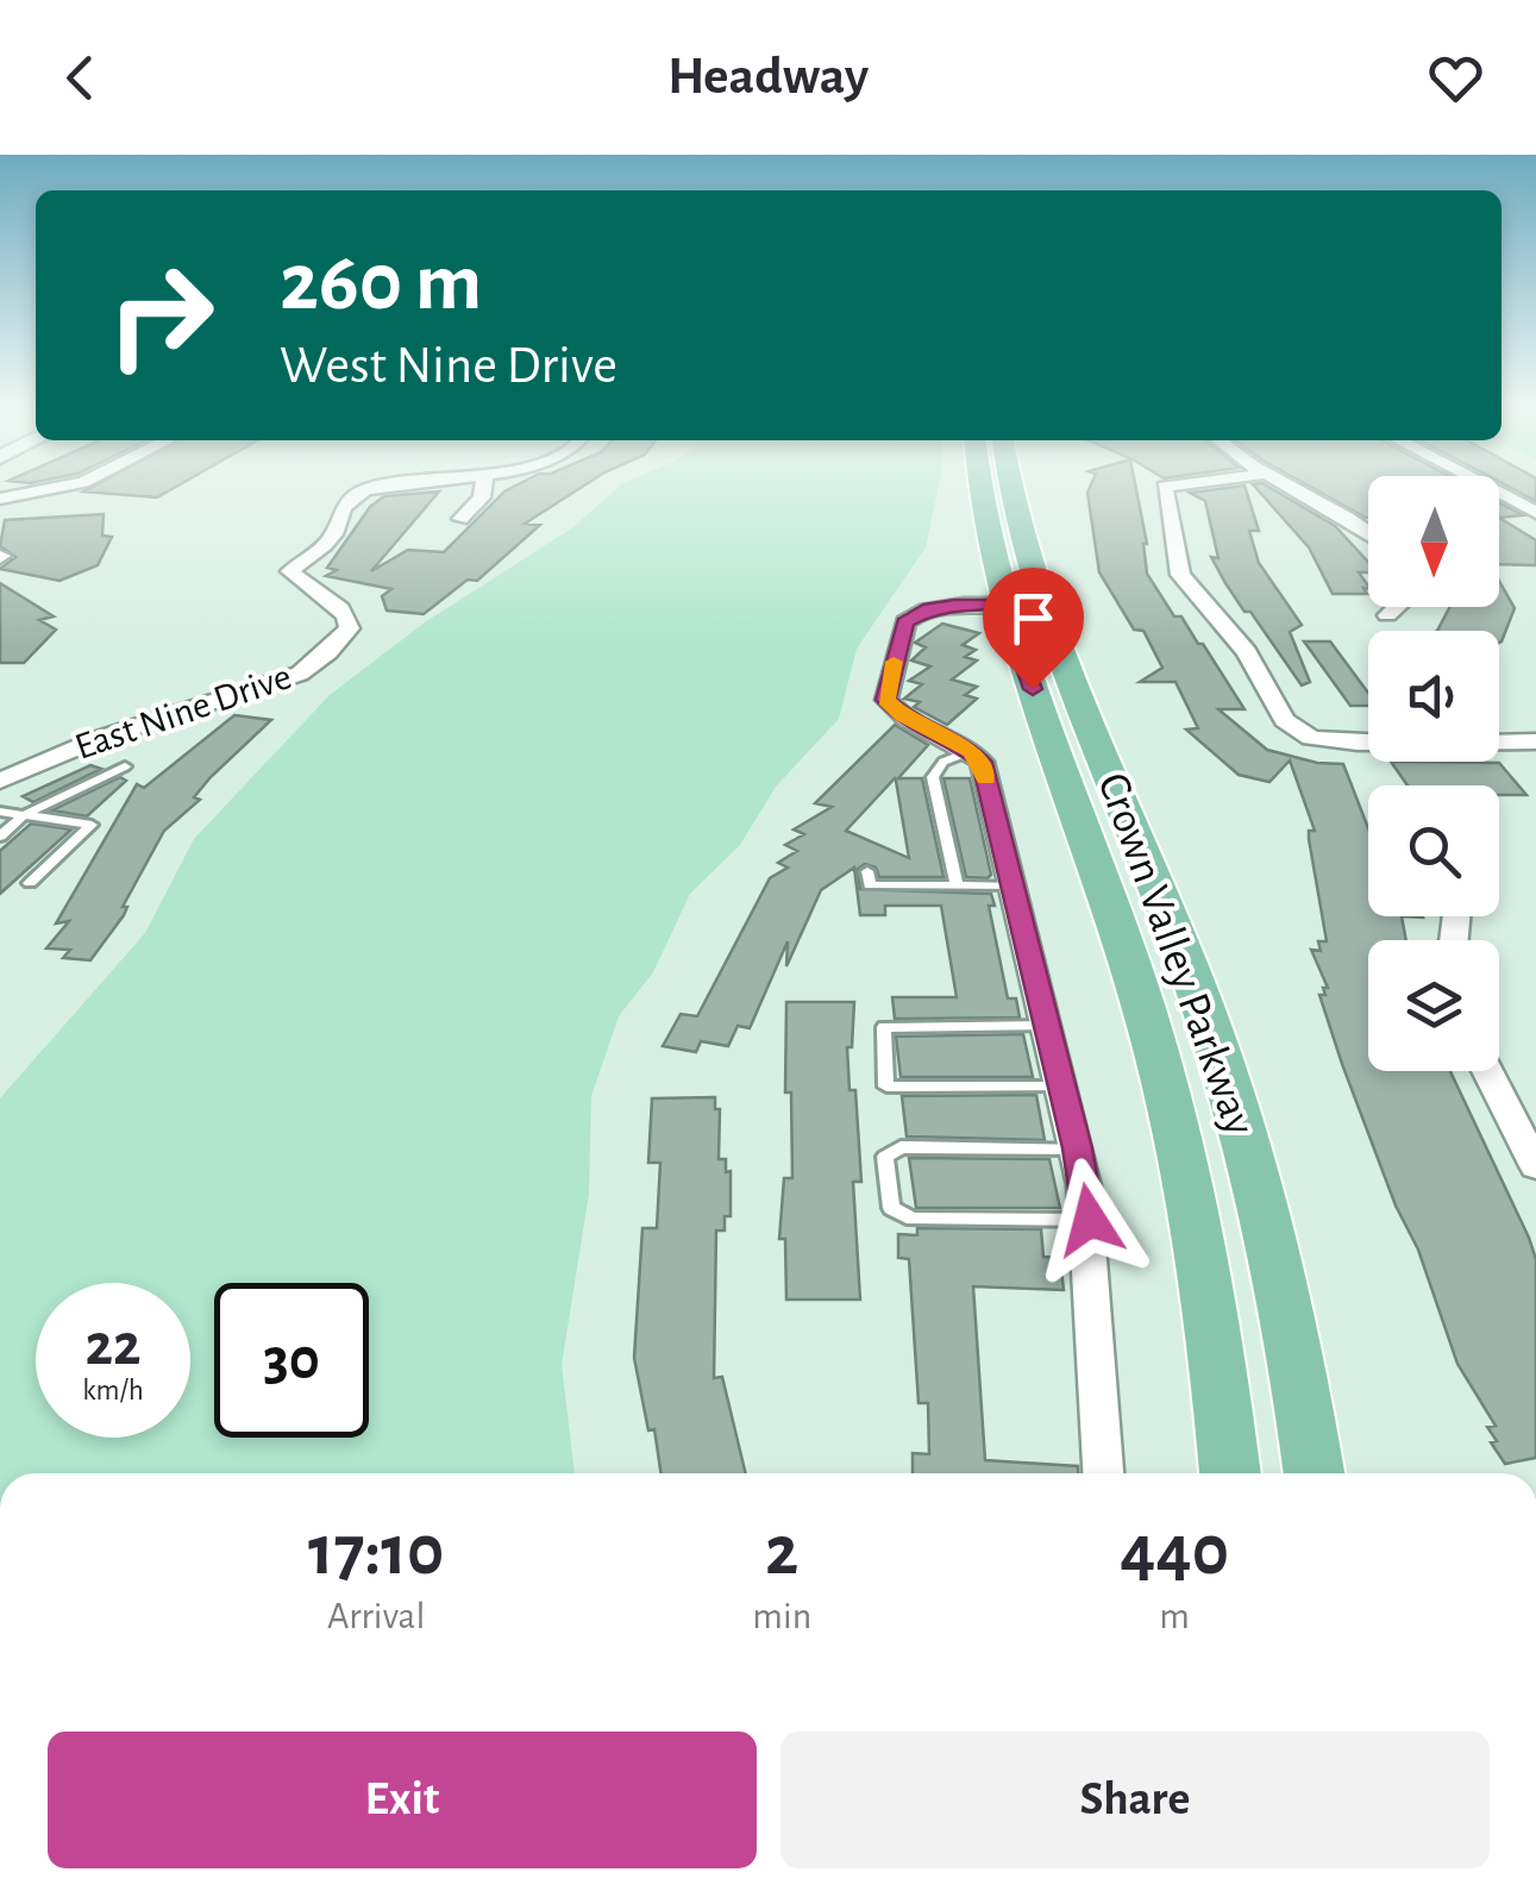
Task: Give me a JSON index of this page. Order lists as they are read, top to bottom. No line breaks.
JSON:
{"streets":{"main road":["Crown Valley Parkway"],"street":["East Nine Drive"]},"north":"bottom","page":{"header":"Headway","turn":["260 m","West Nine Drive"],"speed":"22 km/h","limit":"30","eta":["17:10","Arrival","2","min","440","m"],"buttons":["Exit","Share"]}}
